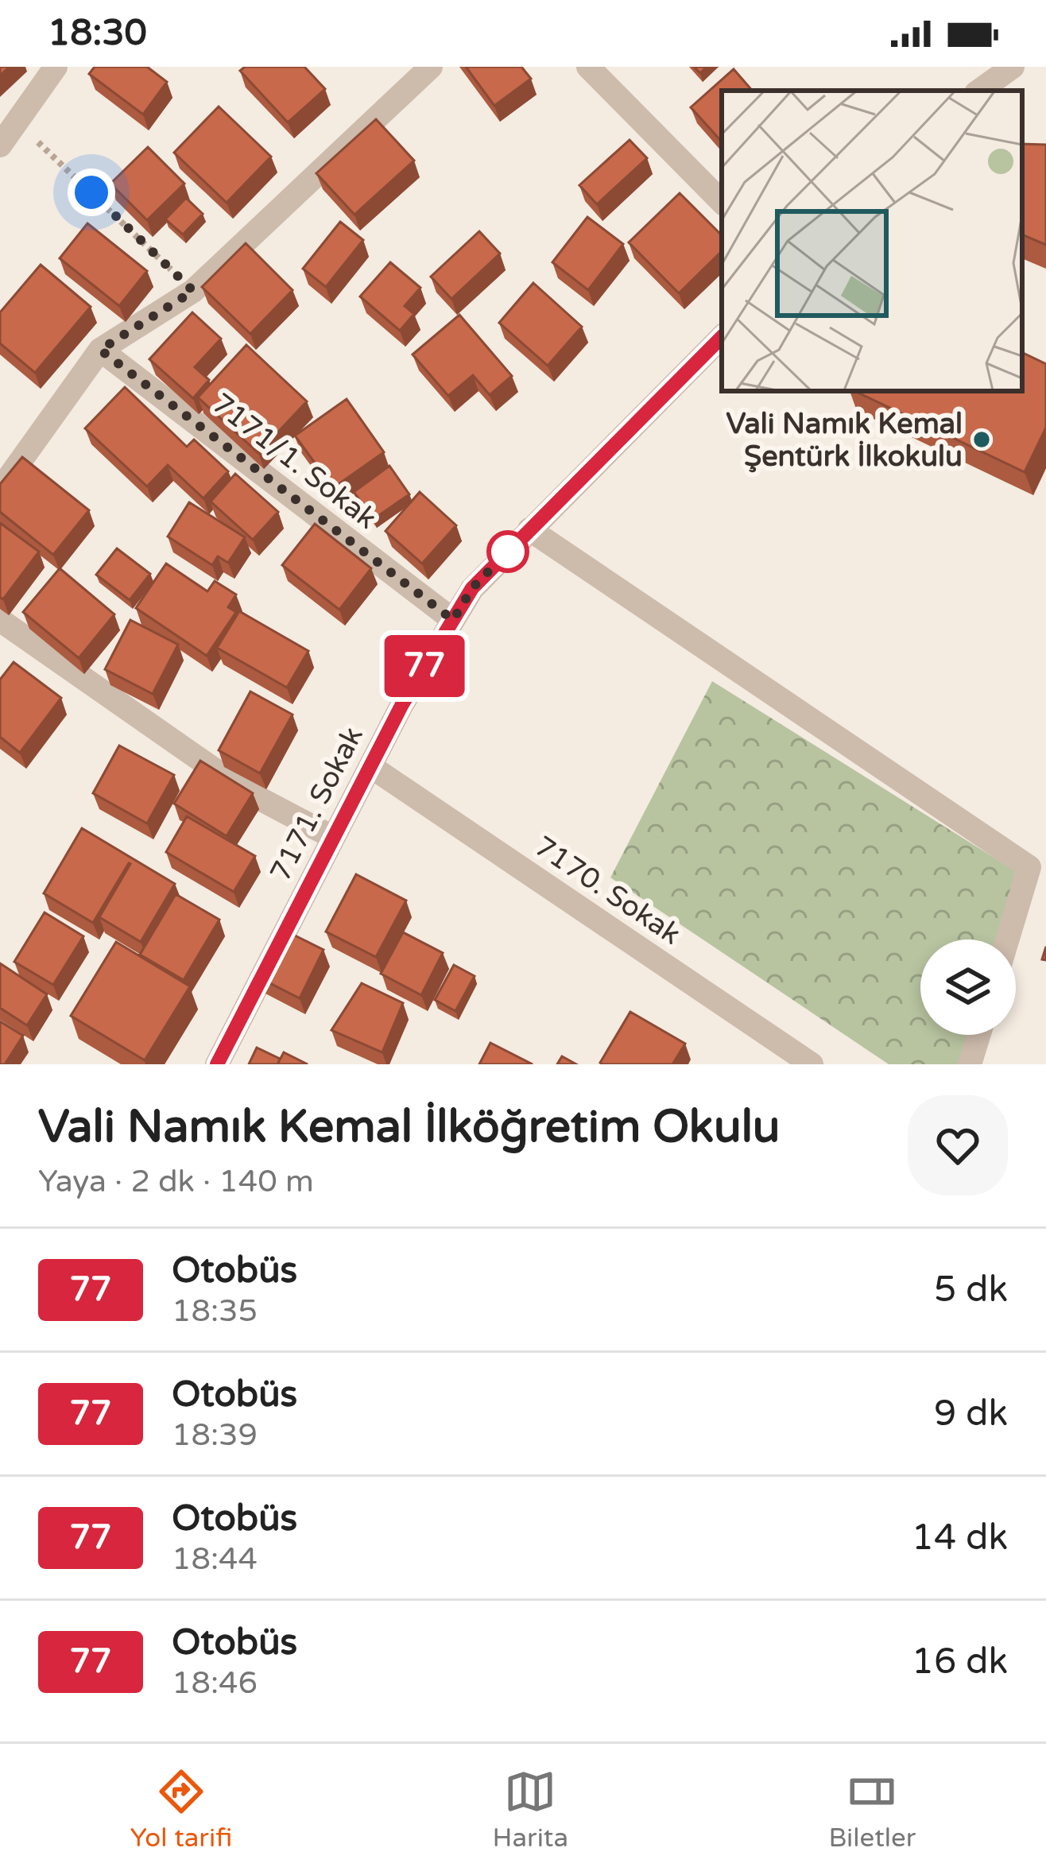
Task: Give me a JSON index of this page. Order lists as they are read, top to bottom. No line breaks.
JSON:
{"streets":{"street":["7171/1. Sokak","7171. Sokak","7170. Sokak"]},"crossings":[["7171/1. Sokak","7171. Sokak"],["7171. Sokak","7170. Sokak"]],"places":["Vali Namık Kemal Şentürk İlkokulu"],"lines":["bus line 77"],"page":{"status":"18:30","on_map":"77","heading":["Vali Namık Kemal İlköğretim Okulu","Yaya · 2 dk · 140 m"],"list":[{"mark":"77","name":"Otobüs","note":"18:35","value":"5 dk"},{"mark":"77","name":"Otobüs","note":"18:39","value":"9 dk"},{"mark":"77","name":"Otobüs","note":"18:44","value":"14 dk"},{"mark":"77","name":"Otobüs","note":"18:46","value":"16 dk"}],"tabs":["Yol tarifi","Harita","Biletler"]}}
